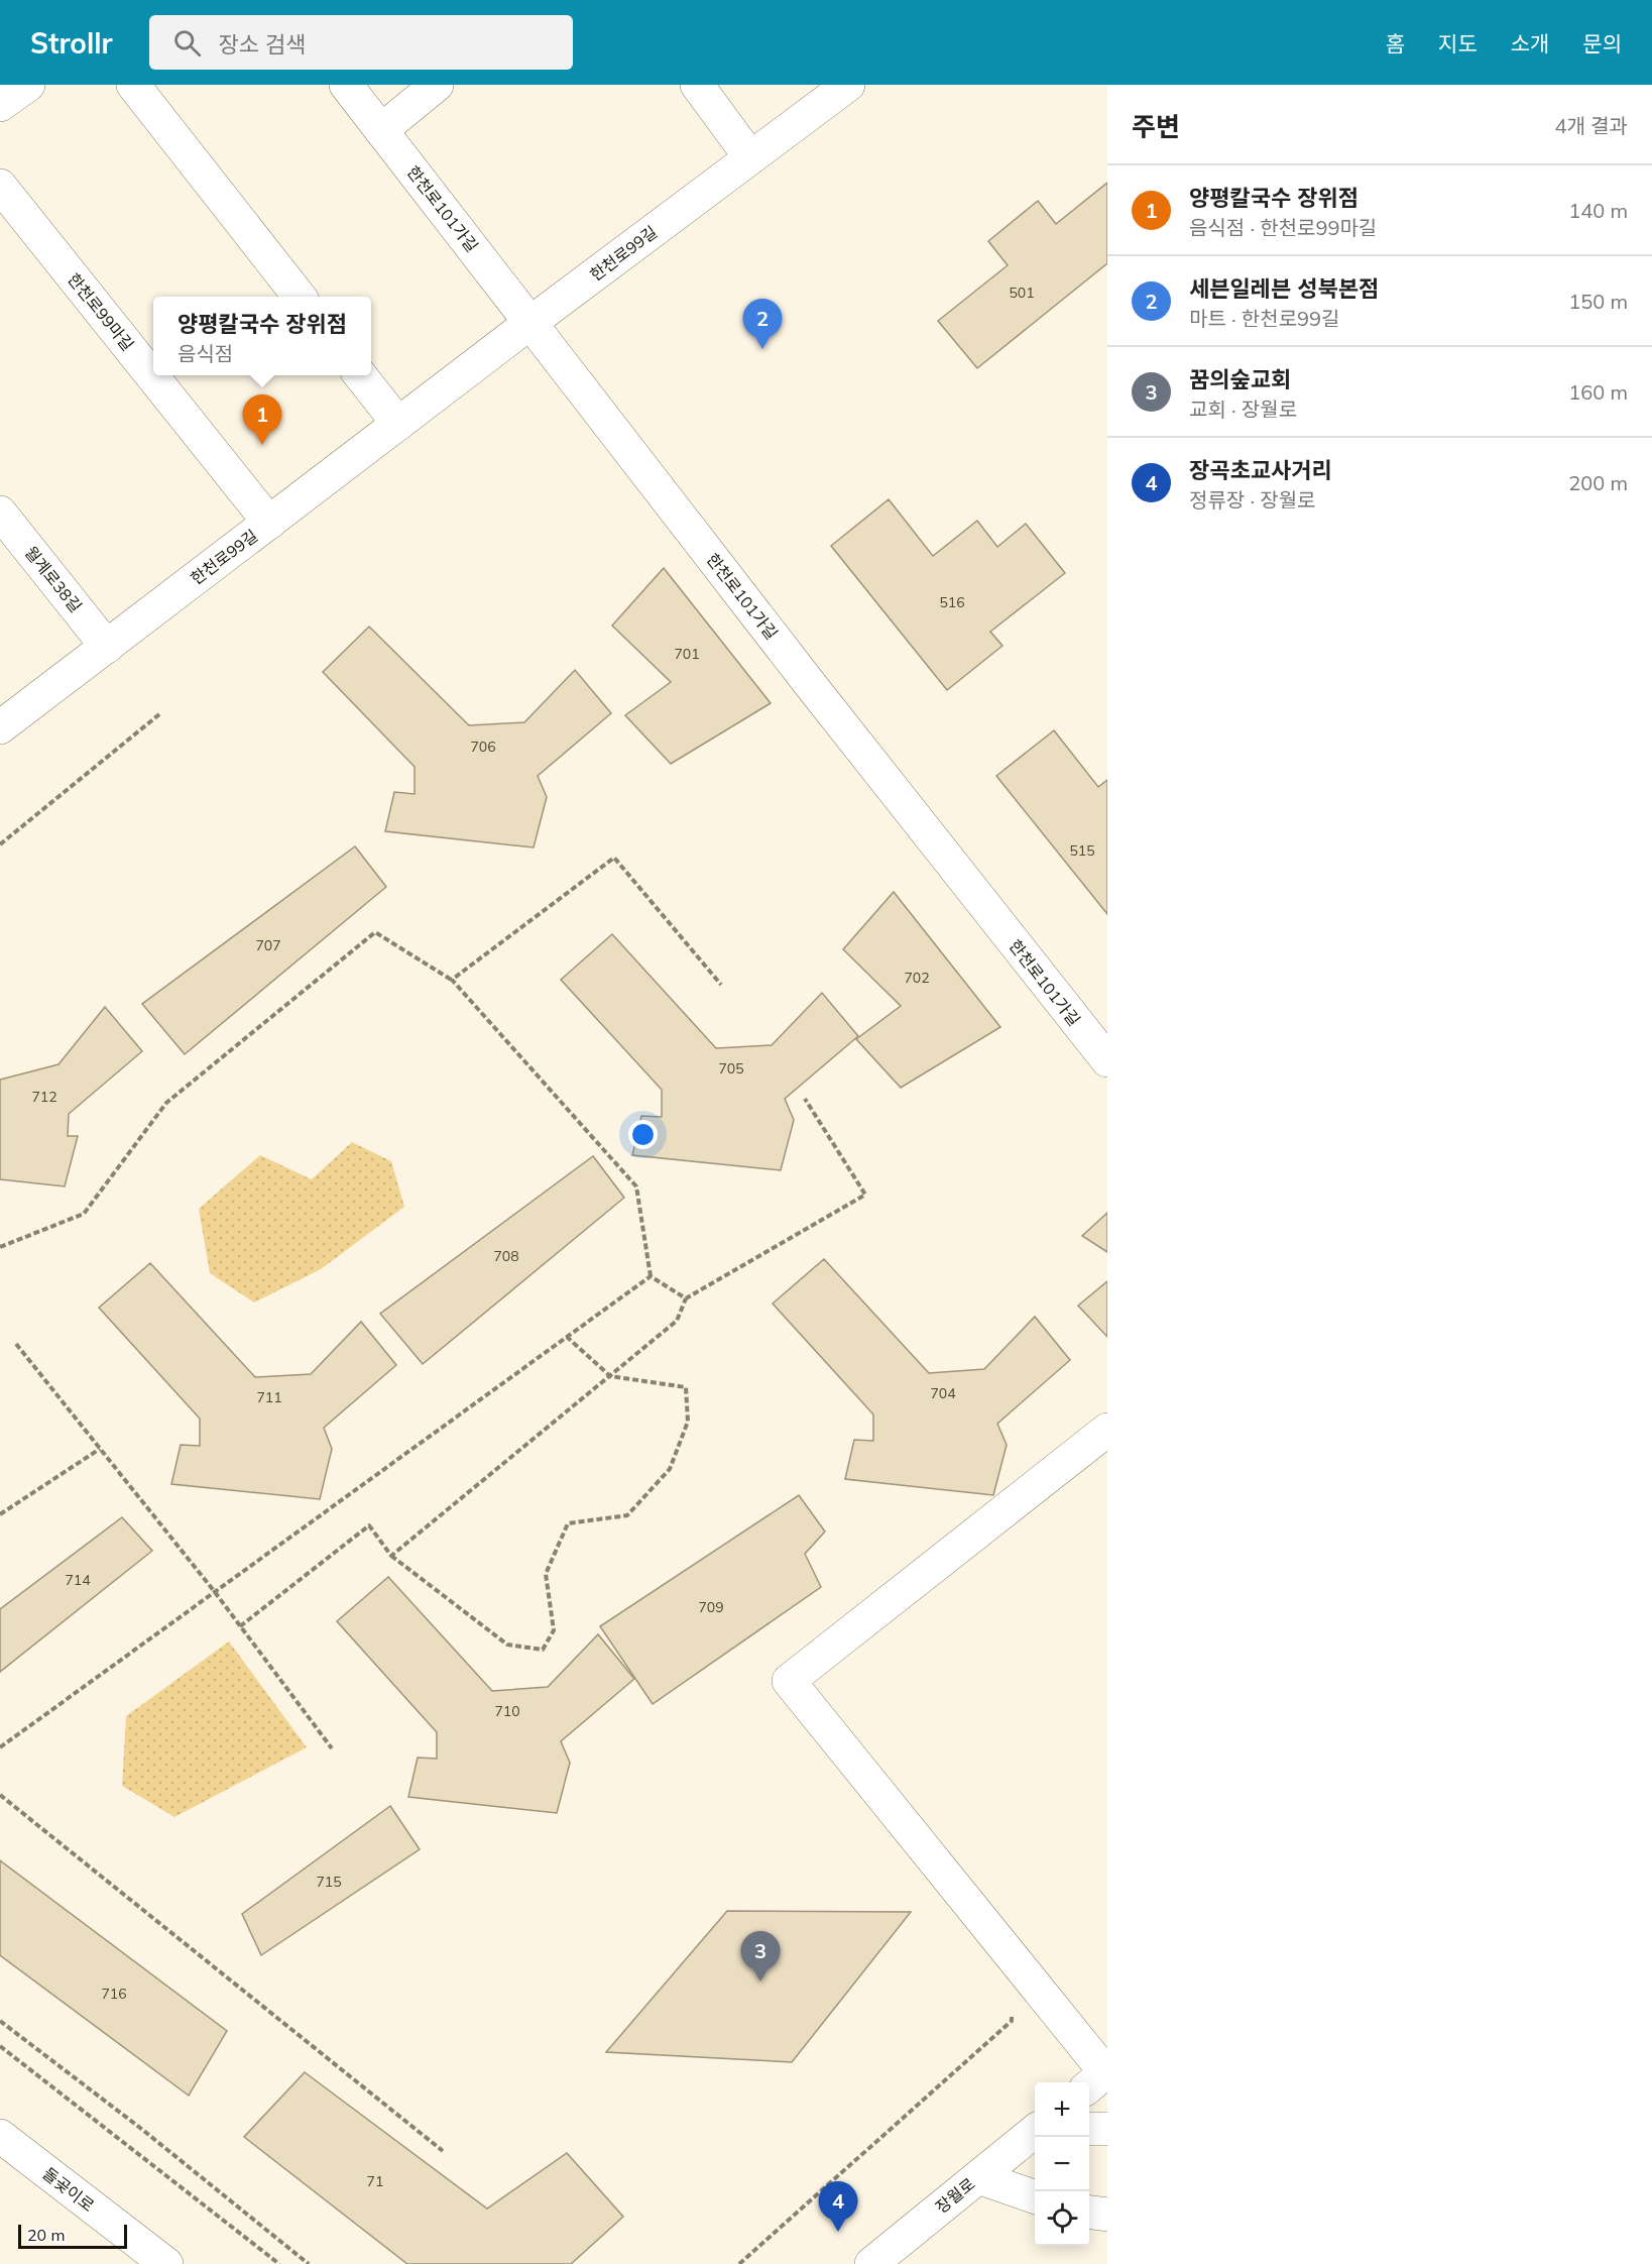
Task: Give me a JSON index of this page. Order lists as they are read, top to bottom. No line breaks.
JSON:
{"streets":{"street":["한천로101가길","한천로99길","한천로99마길","월계로38길","돌곶이로","장월로"]},"crossings":[["한천로101가길","한천로99길"],["한천로99길","한천로99마길"],["한천로99길","월계로38길"]],"house_numbers":["501","516","701","706","515","707","702","705","712","708","704","711","714","709","710","715","716","71"],"scale_bar":"20 m","page":{"header":"Strollr","search":"장소 검색","nav":["홈","지도","소개","문의"],"heading":["주변","4개 결과"],"list":[{"mark":"1","name":"양평칼국수 장위점","note":"음식점 · 한천로99마길","value":"140 m"},{"mark":"2","name":"세븐일레븐 성북본점","note":"마트 · 한천로99길","value":"150 m"},{"mark":"3","name":"꿈의숲교회","note":"교회 · 장월로","value":"160 m"},{"mark":"4","name":"장곡초교사거리","note":"정류장 · 장월로","value":"200 m"}],"popup":["양평칼국수 장위점","음식점"],"pins":["2","1","3","4"],"map_buttons":["+","−"],"scale":"20 m"}}
